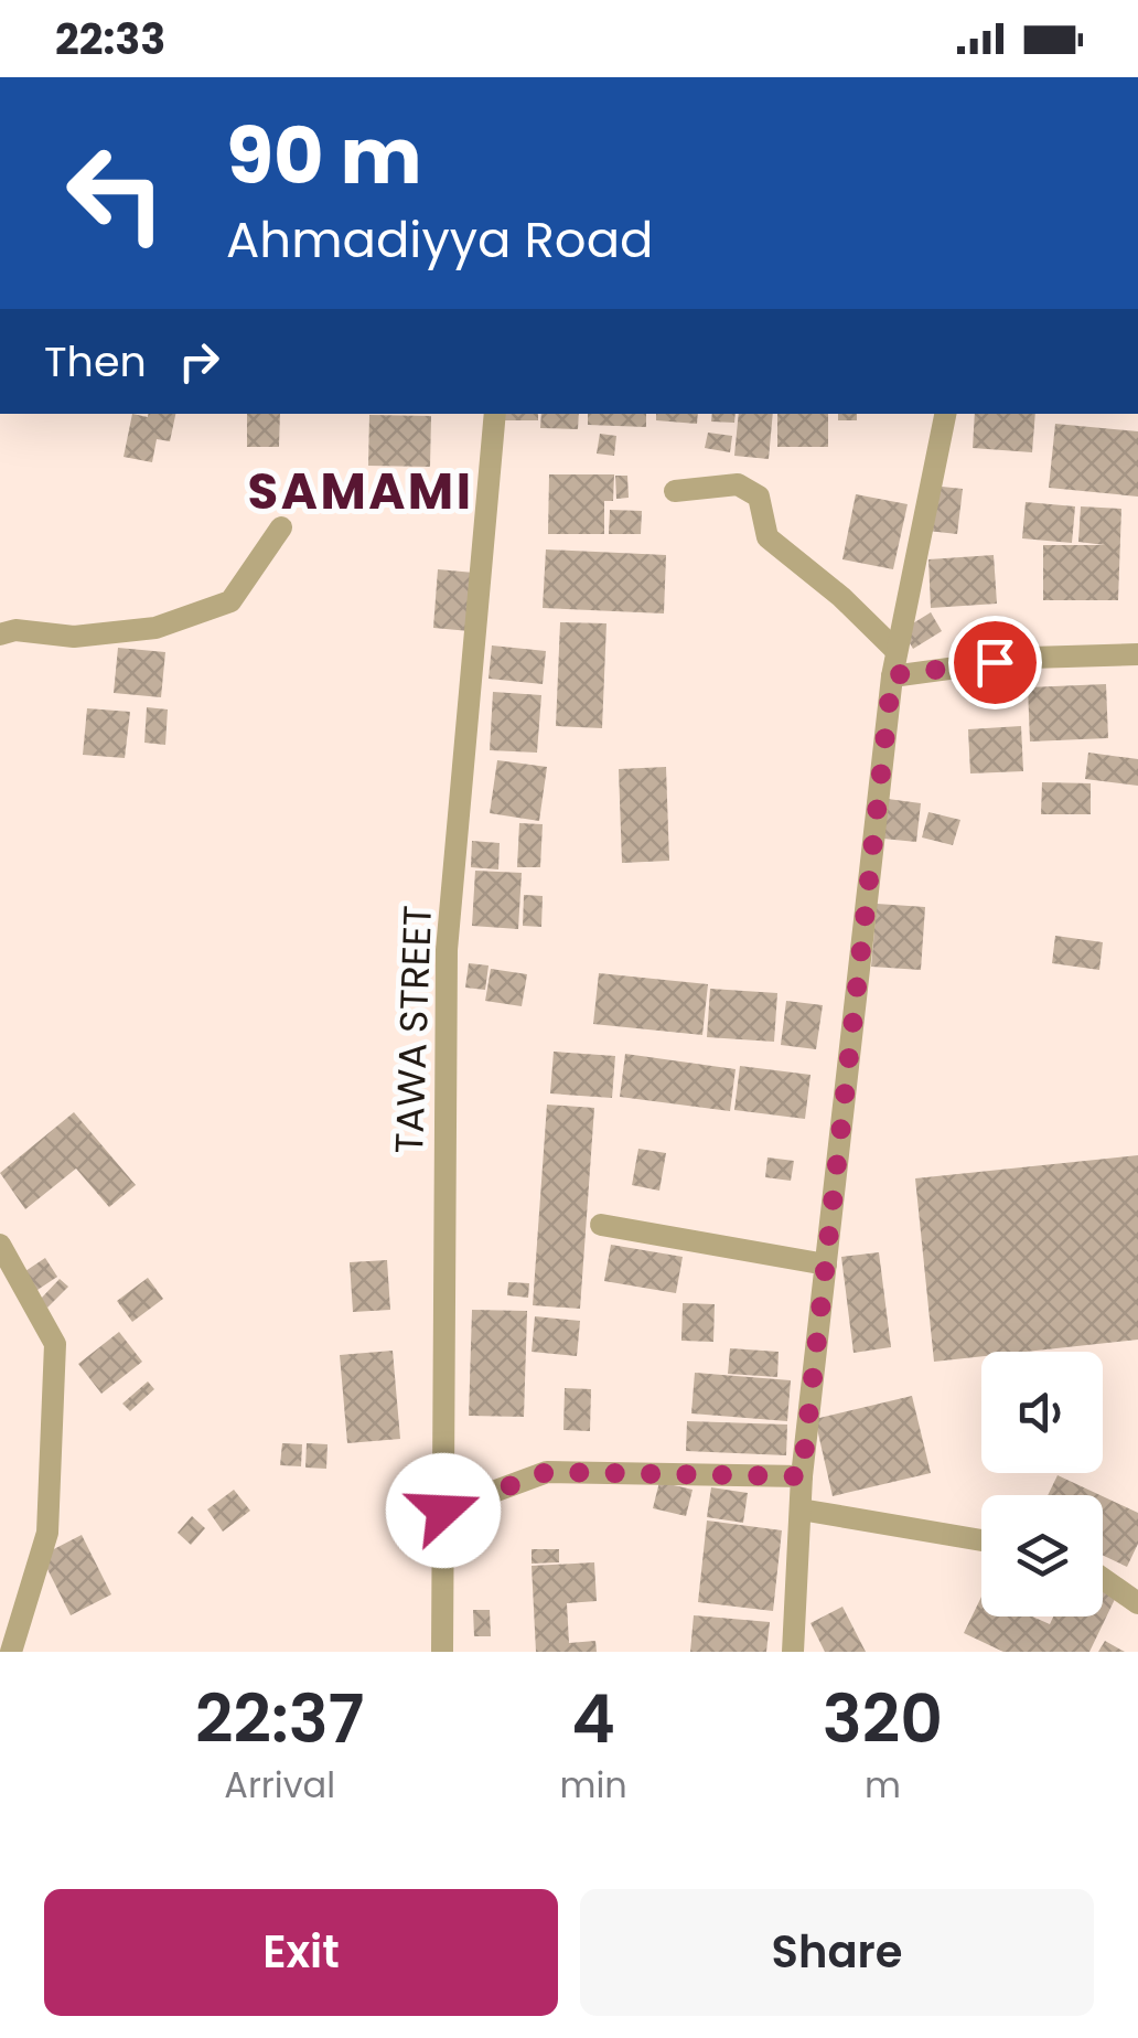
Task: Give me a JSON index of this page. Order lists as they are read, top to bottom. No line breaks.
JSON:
{"streets":{"street":["TAWA STREET"]},"districts":["SAMAMI"],"page":{"status":"22:33","turn":["90 m","Ahmadiyya Road"],"then":"Then","eta":["22:37","Arrival","4","min","320","m"],"buttons":["Exit","Share"]}}
